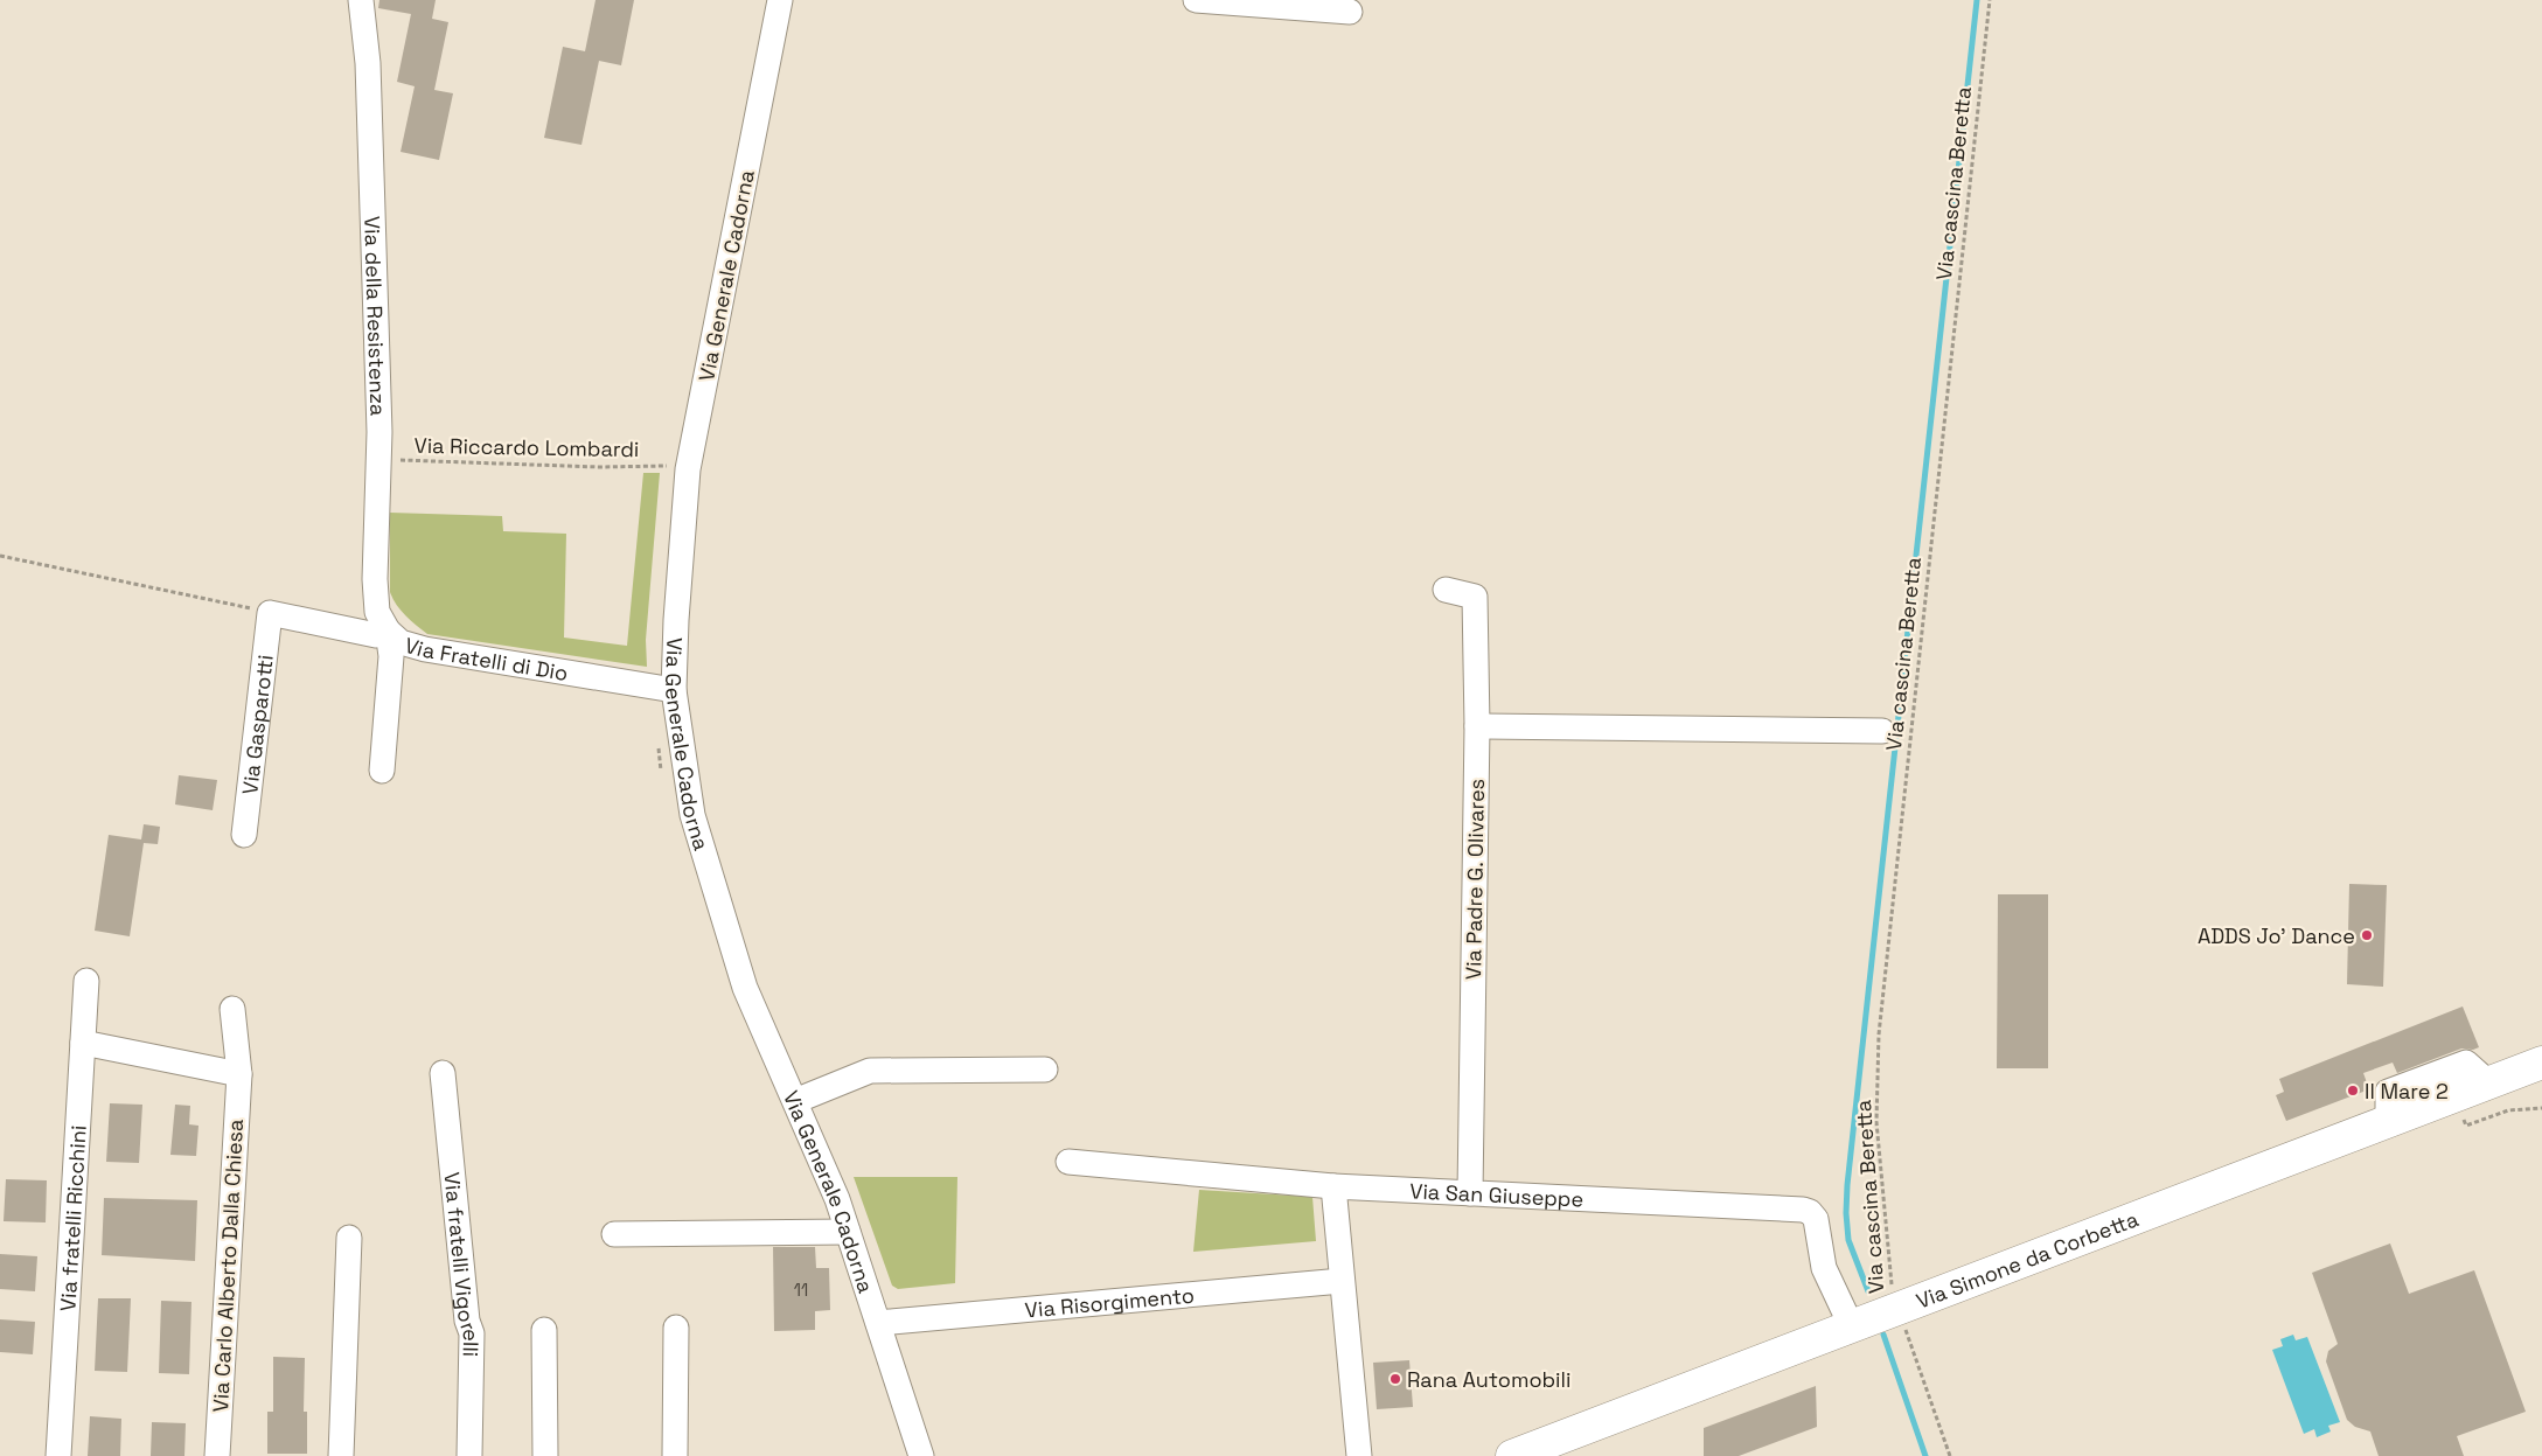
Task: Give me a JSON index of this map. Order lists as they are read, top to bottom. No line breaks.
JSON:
{"streets":{"main road":["Via Simone da Corbetta"],"street":["Via Generale Cadorna","Via della Resistenza","Via Fratelli di Dio","Via Gasparotti","Via Padre G. Olivares","Via San Giuseppe","Via fratelli Ricchini","Via fratelli Vigorelli","Via Carlo Alberto Dalla Chiesa","Via Risorgimento"],"path":["Via cascina Beretta","Via Riccardo Lombardi"]},"crossings":[["Via cascina Beretta","Via Simone da Corbetta"],["Via Generale Cadorna","Via Fratelli di Dio"],["Via Generale Cadorna","Via Risorgimento"],["Via della Resistenza","Via Riccardo Lombardi"],["Via della Resistenza","Via Fratelli di Dio"],["Via Fratelli di Dio","Via Gasparotti"],["Via Padre G. Olivares","Via San Giuseppe"],["Via San Giuseppe","Via Simone da Corbetta"]],"places":["ADDS Jo' Dance","Il Mare 2","Rana Automobili"],"house_numbers":["11"]}
